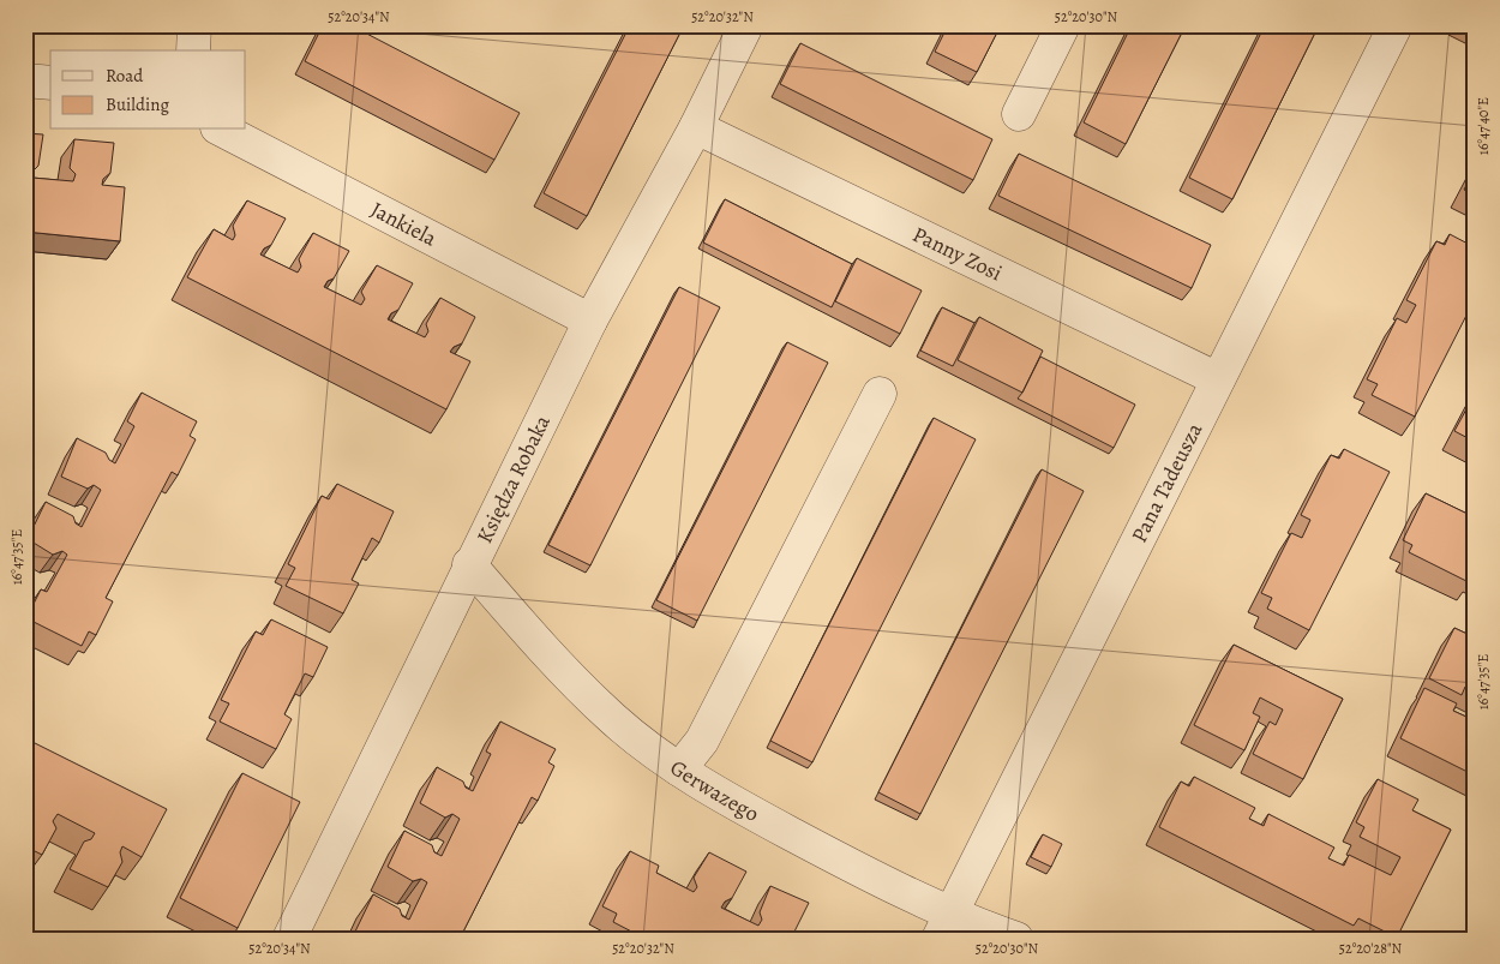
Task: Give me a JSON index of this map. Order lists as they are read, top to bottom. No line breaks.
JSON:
{"streets":{"street":["Jankiela","Panny Zosi","Księdza Robaka","Pana Tadeusza","Gerwazego"]},"crossings":[["Jankiela","Księdza Robaka"],["Panny Zosi","Księdza Robaka"],["Panny Zosi","Pana Tadeusza"],["Księdza Robaka","Gerwazego"],["Pana Tadeusza","Gerwazego"]],"legend":["Road","Building"],"coordinates":["52°20'34\"N","52°20'32\"N","52°20'30\"N","16°47'40\"E","16°47'35\"E","52°20'28\"N"]}
